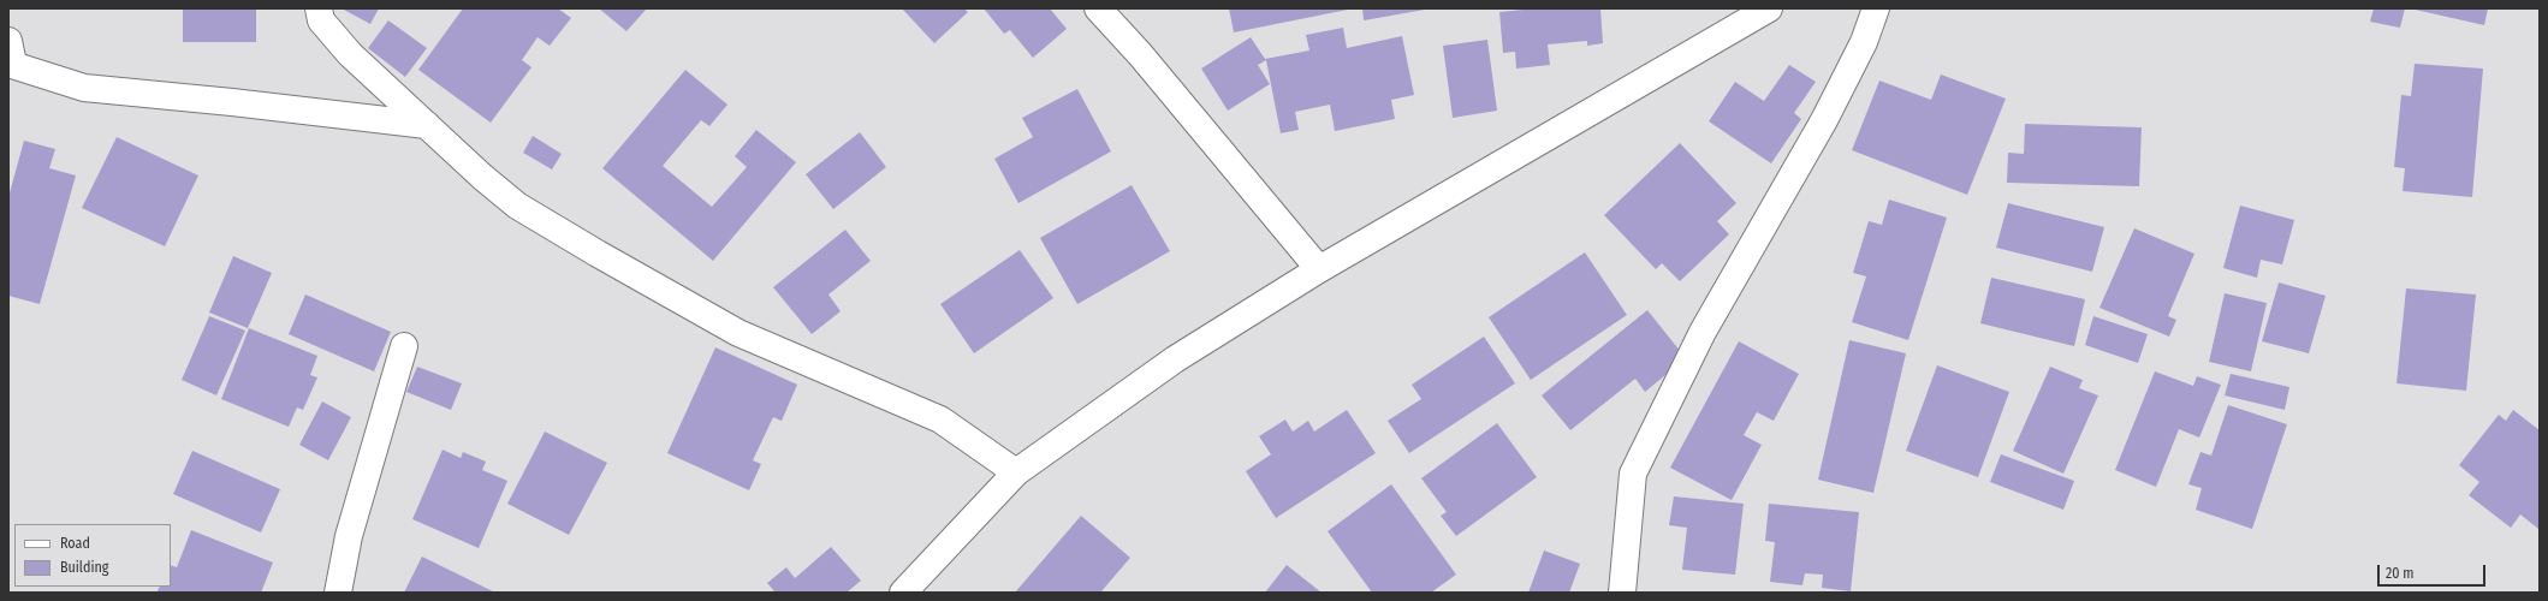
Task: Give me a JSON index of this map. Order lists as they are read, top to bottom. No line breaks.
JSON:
{"legend":["Road","Building"],"scale_bar":"20 m"}
